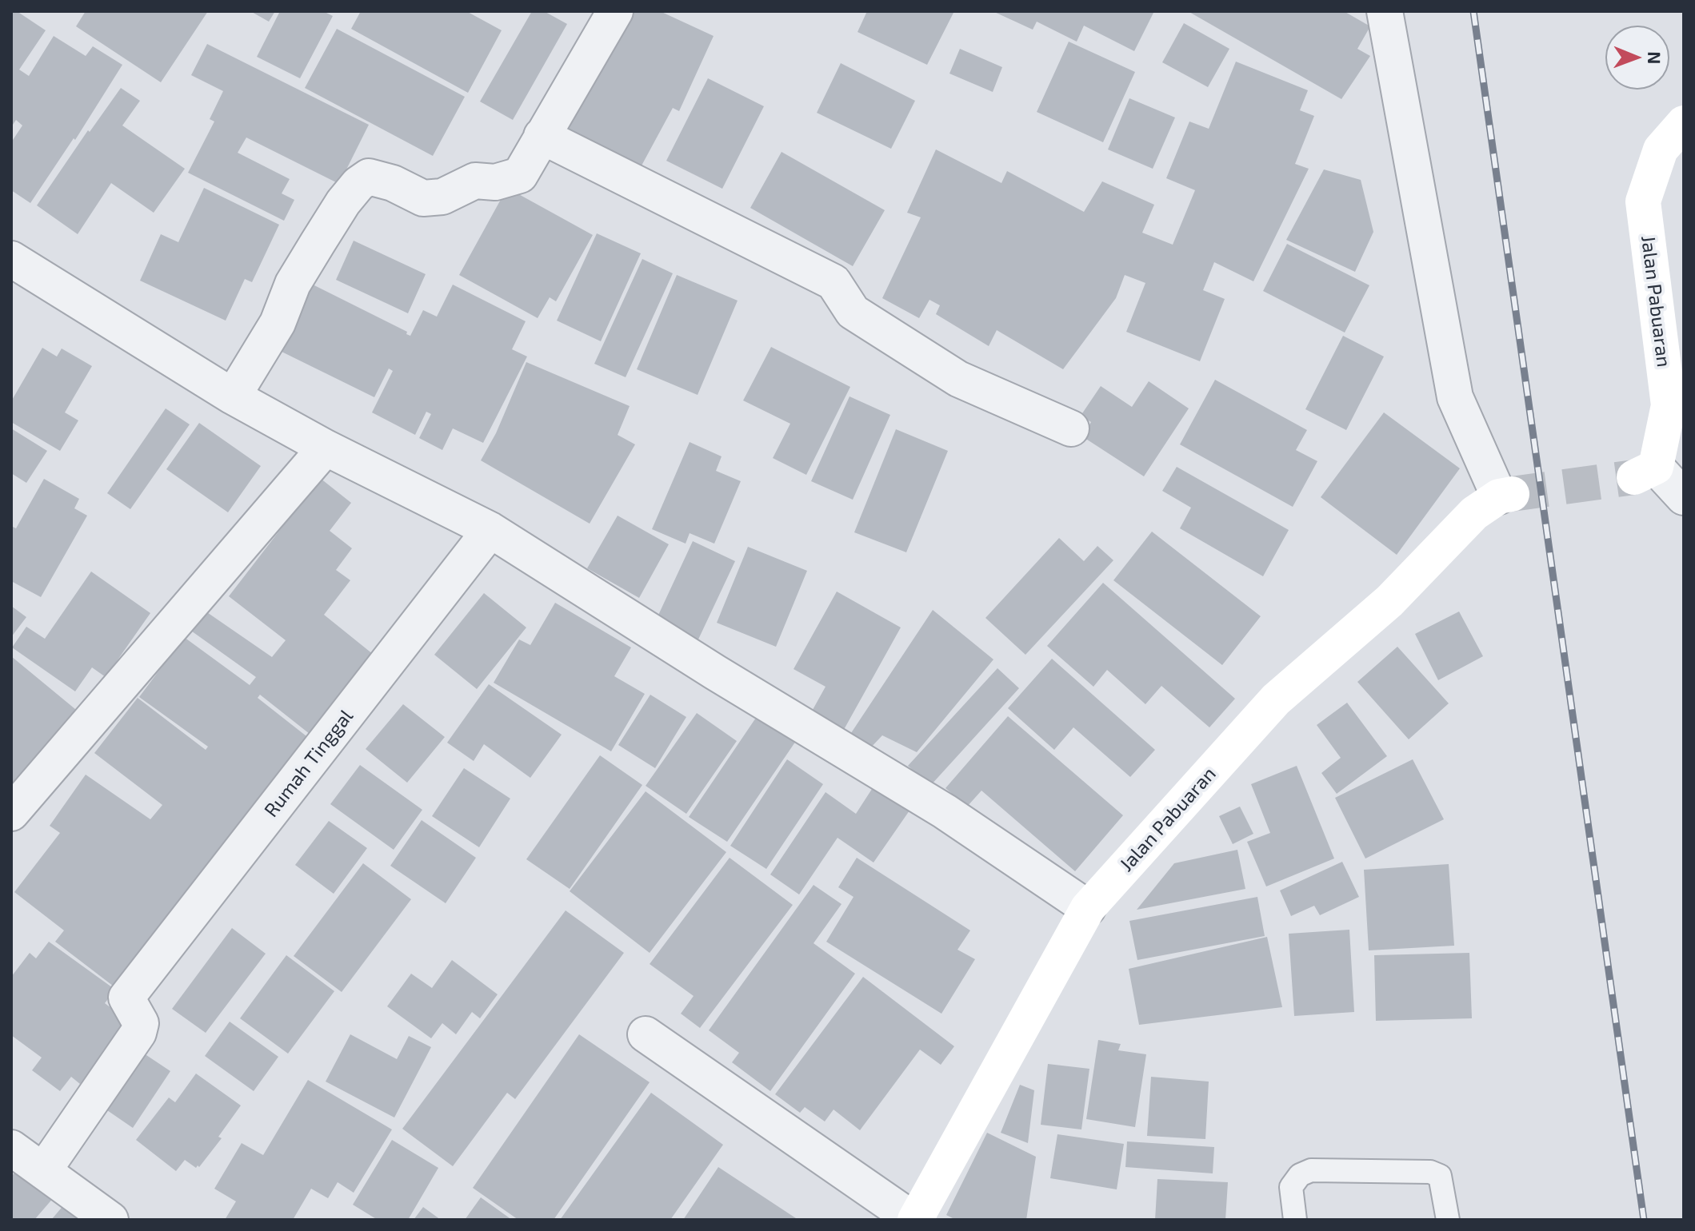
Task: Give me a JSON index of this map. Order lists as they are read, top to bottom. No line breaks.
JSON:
{"streets":{"street":["Jalan Pabuaran","Rumah Tinggal"]},"north":"right"}
